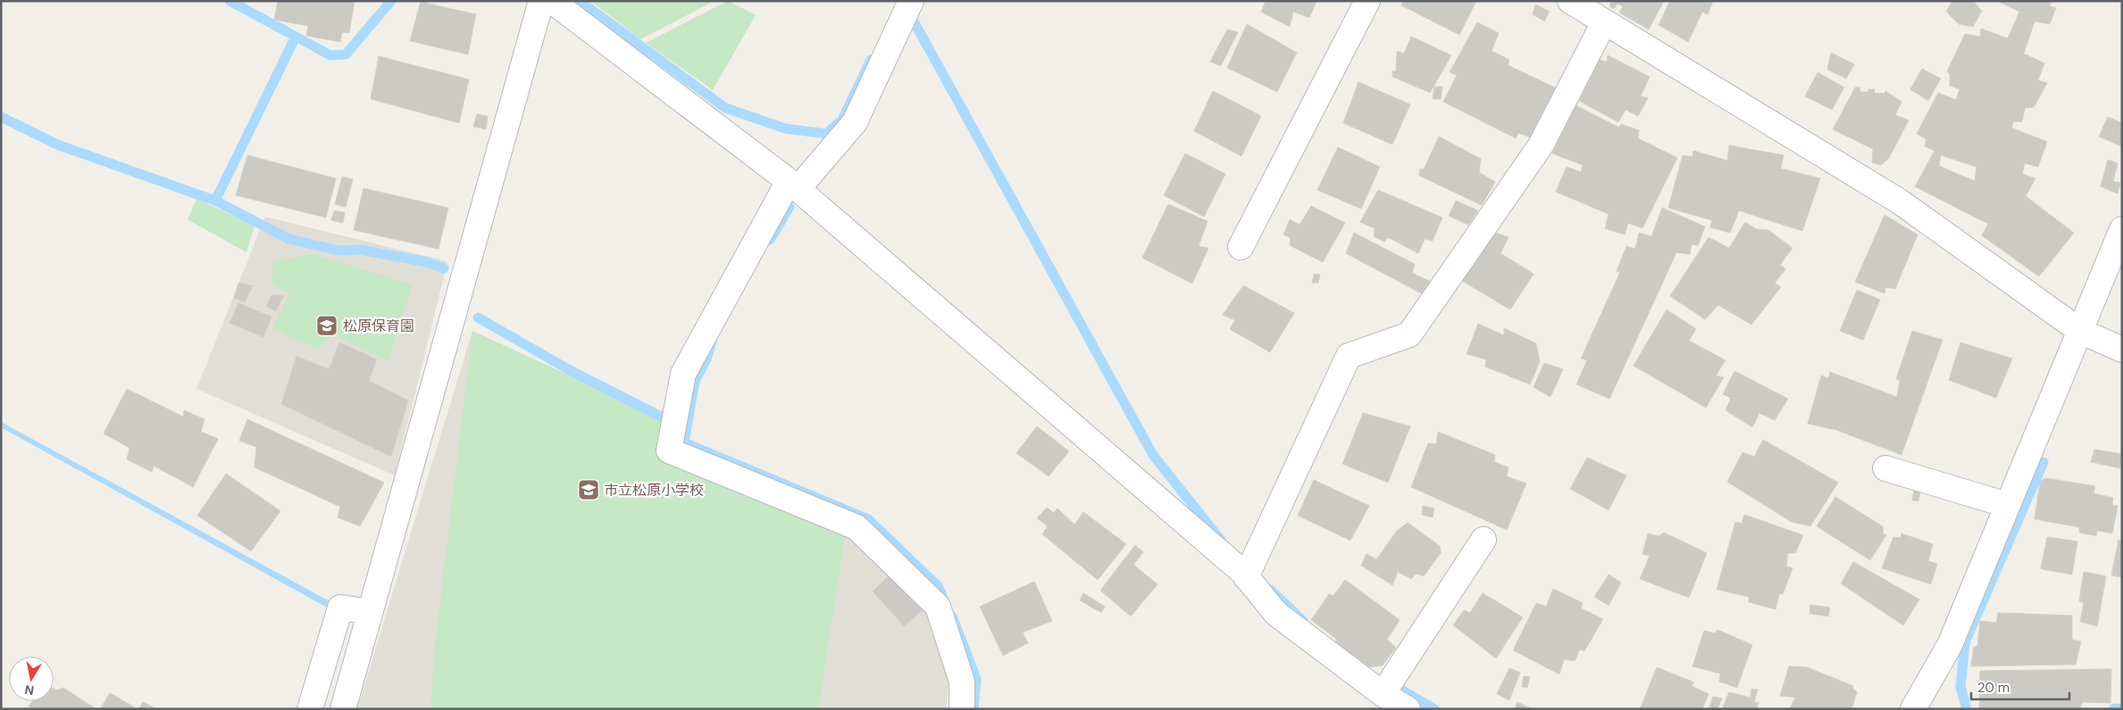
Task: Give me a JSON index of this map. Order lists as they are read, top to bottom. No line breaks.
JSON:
{"places":{"school or university":["松原保育園","市立松原小学校"]},"scale_bar":"20 m","north":"bottom"}
